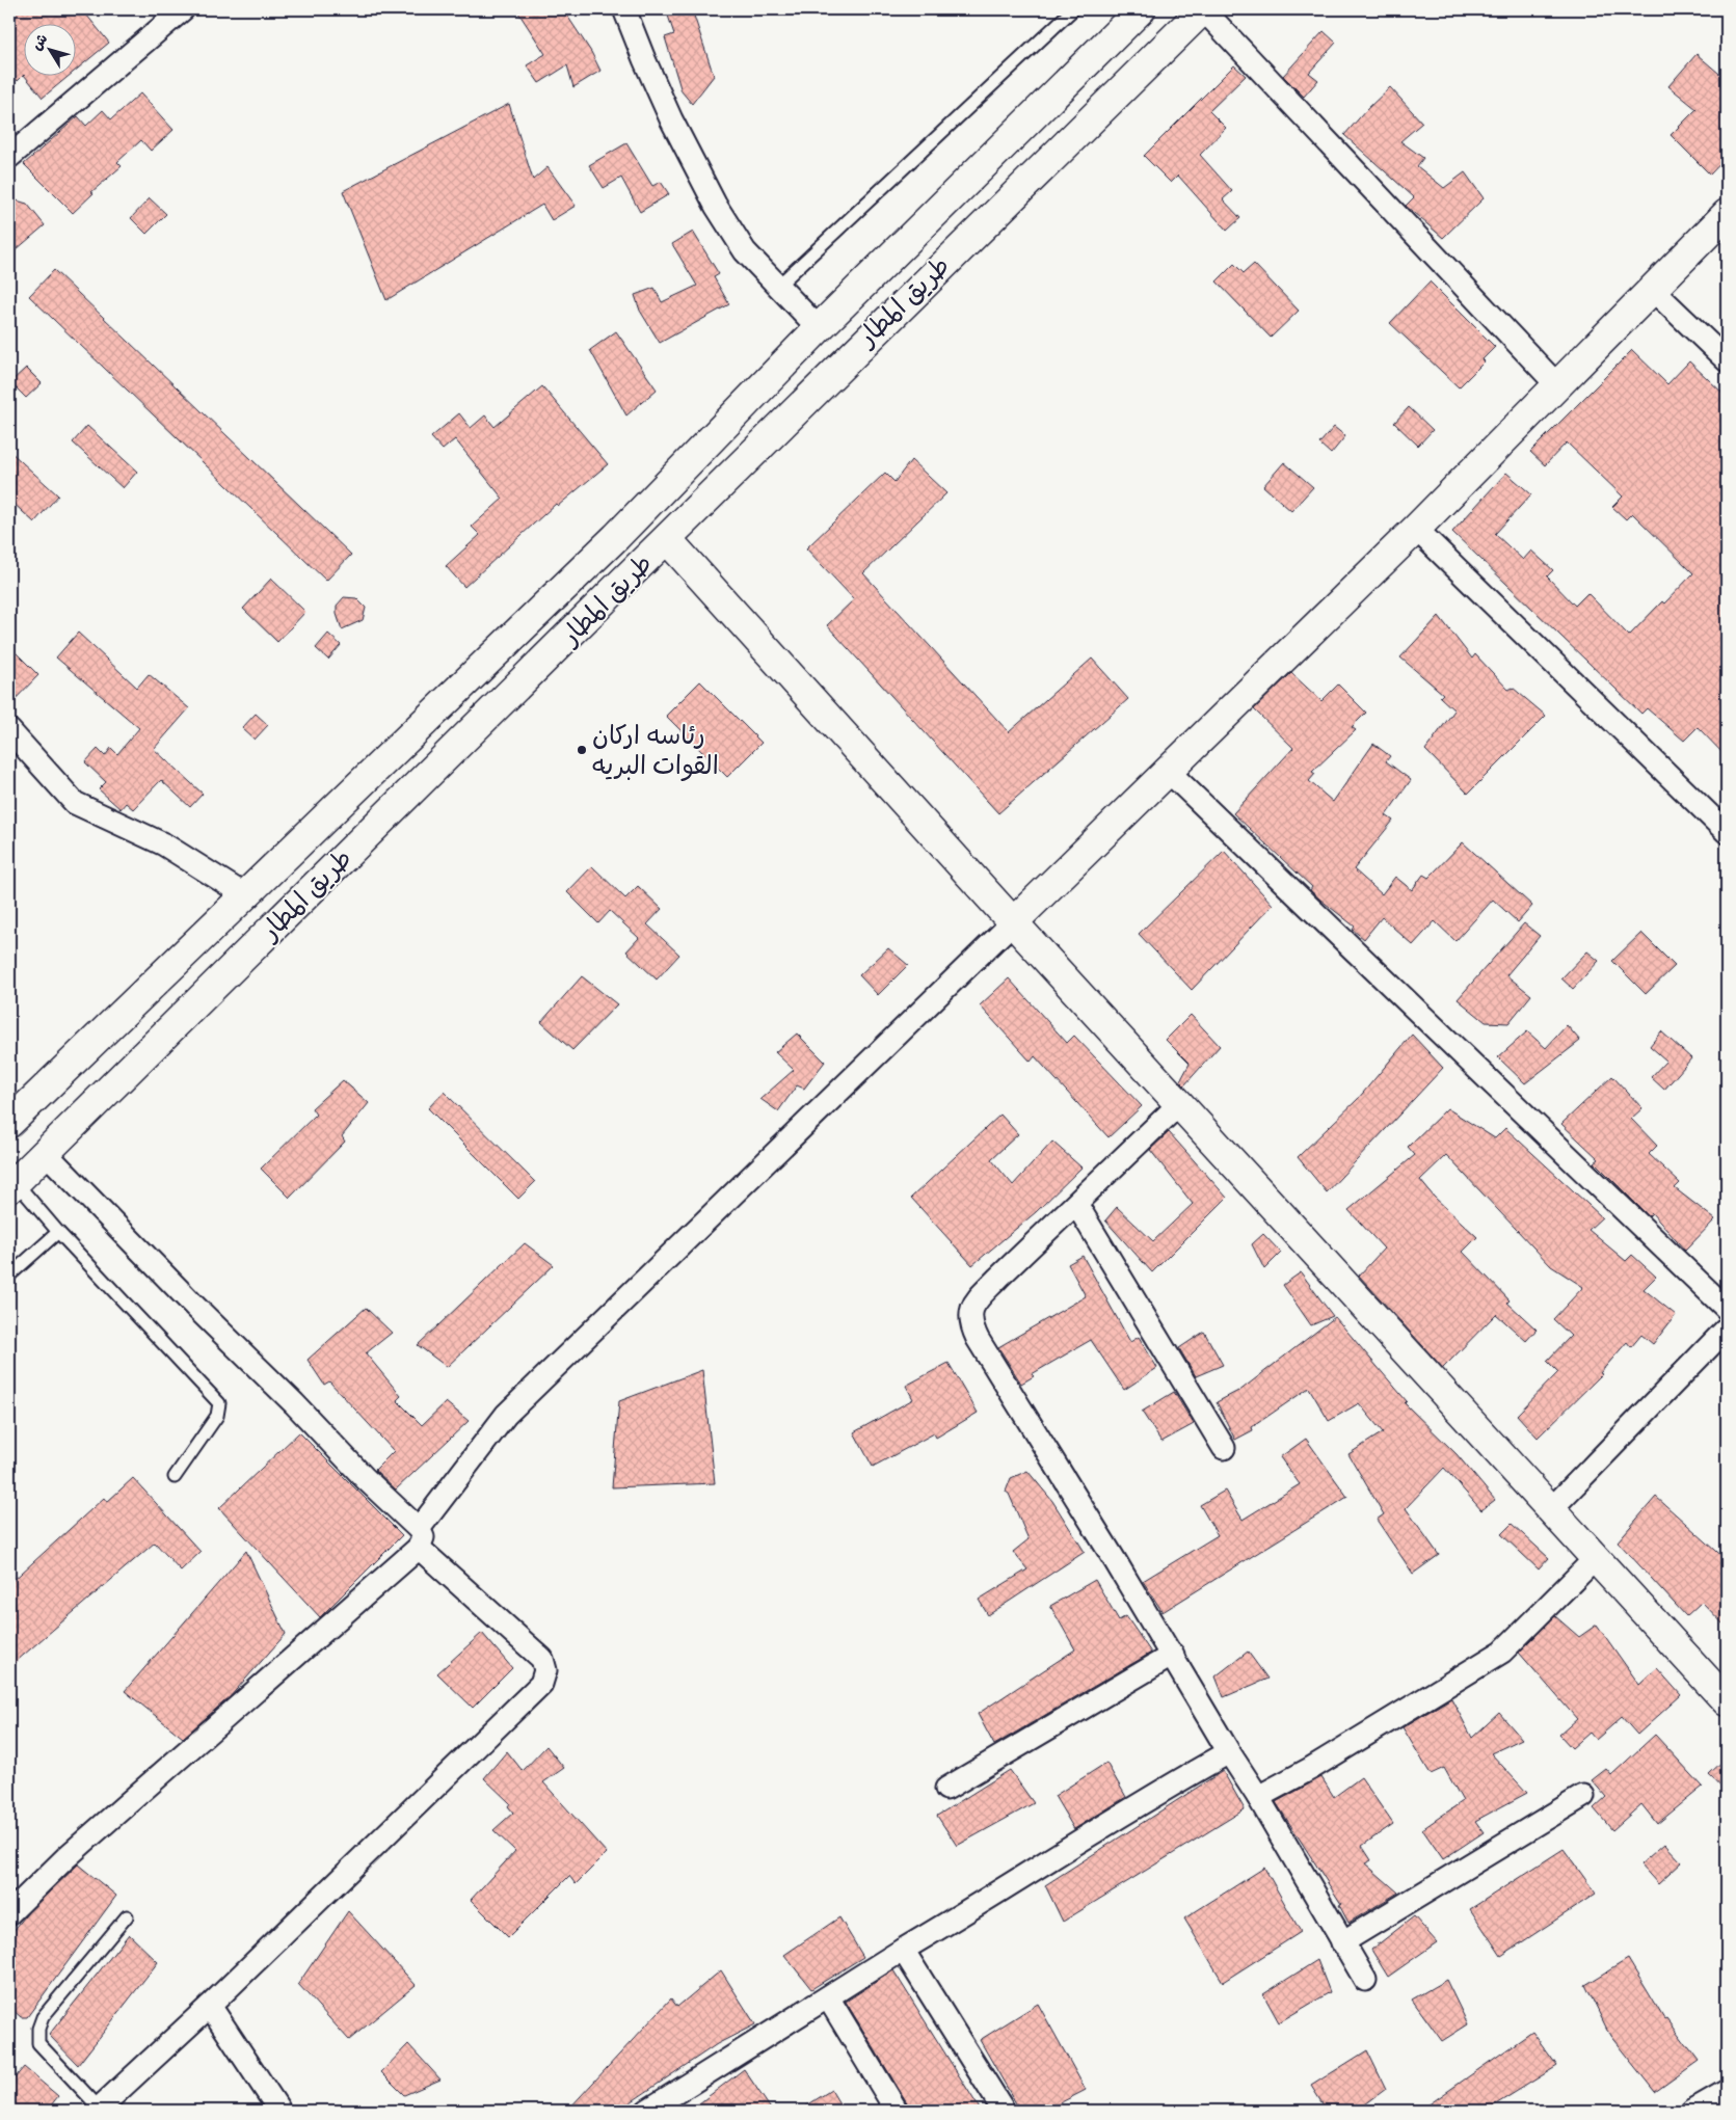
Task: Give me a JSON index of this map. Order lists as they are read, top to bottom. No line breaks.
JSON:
{"streets":{"main road":["طريق المطار"]},"places":["رئاسه اركان القوات البريه"],"north":"top left"}
